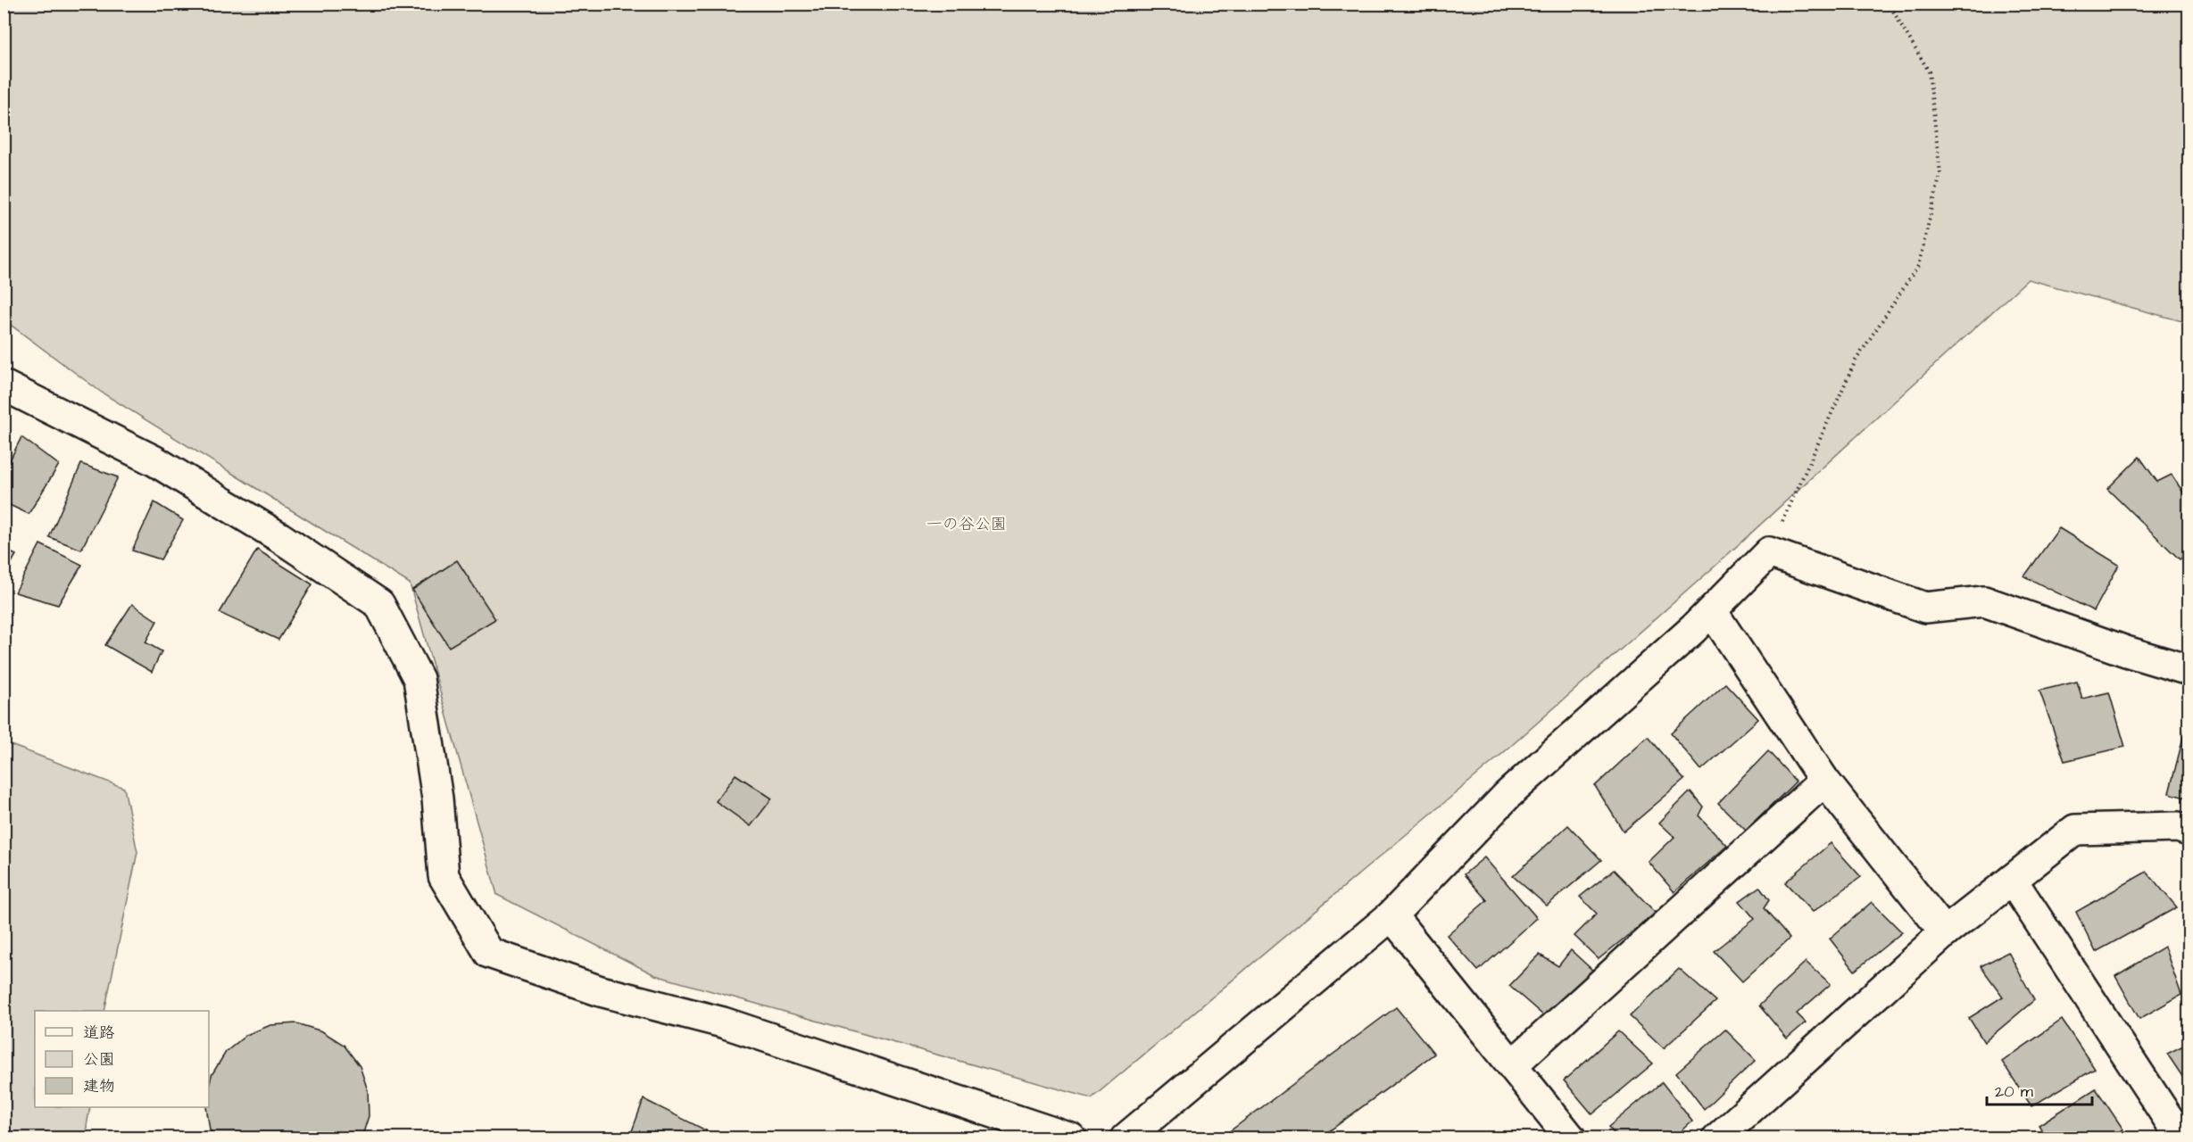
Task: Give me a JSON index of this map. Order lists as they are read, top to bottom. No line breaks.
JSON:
{"parks":["一の谷公園"],"legend":["道路","公園","建物"],"scale_bar":"20 m"}
